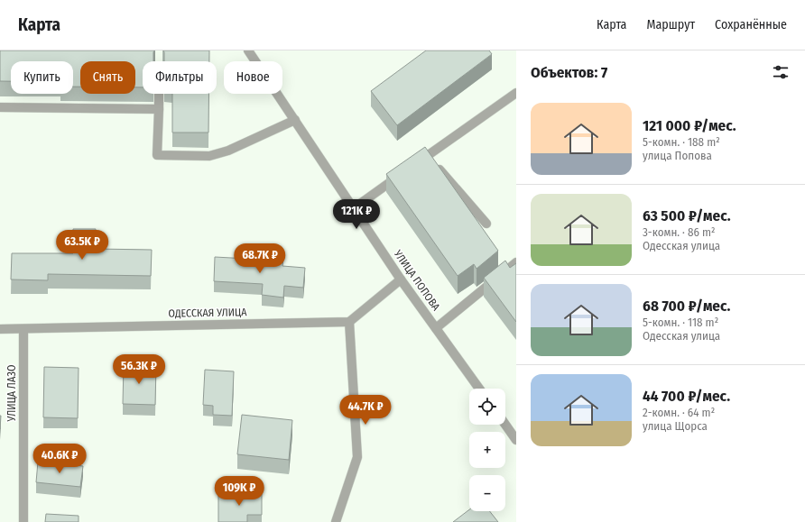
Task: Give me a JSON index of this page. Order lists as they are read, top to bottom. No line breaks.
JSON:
{"streets":{"street":["УЛИЦА ПОПОВА","ОДЕССКАЯ УЛИЦА","УЛИЦА ЛАЗО"]},"crossings":[["ОДЕССКАЯ УЛИЦА","УЛИЦА ЛАЗО"]],"page":{"header":"Карта","nav":["Карта","Маршрут","Сохранённые"],"heading":"Объектов: 7","chip":["Купить","Снять","Фильтры","Новое"],"list":[{"name":"121 000 ₽/мес.","note":"5-комн. · 188 m² · улица Попова"},{"name":"63 500 ₽/мес.","note":"3-комн. · 86 m² · Одесская улица"},{"name":"68 700 ₽/мес.","note":"5-комн. · 118 m² · Одесская улица"},{"name":"44 700 ₽/мес.","note":"2-комн. · 64 m² · улица Щорса"}],"price":["121K ₽","63.5K ₽","68.7K ₽","56.3K ₽","44.7K ₽","40.6K ₽","109K ₽"],"map_buttons":["+","−"]}}
